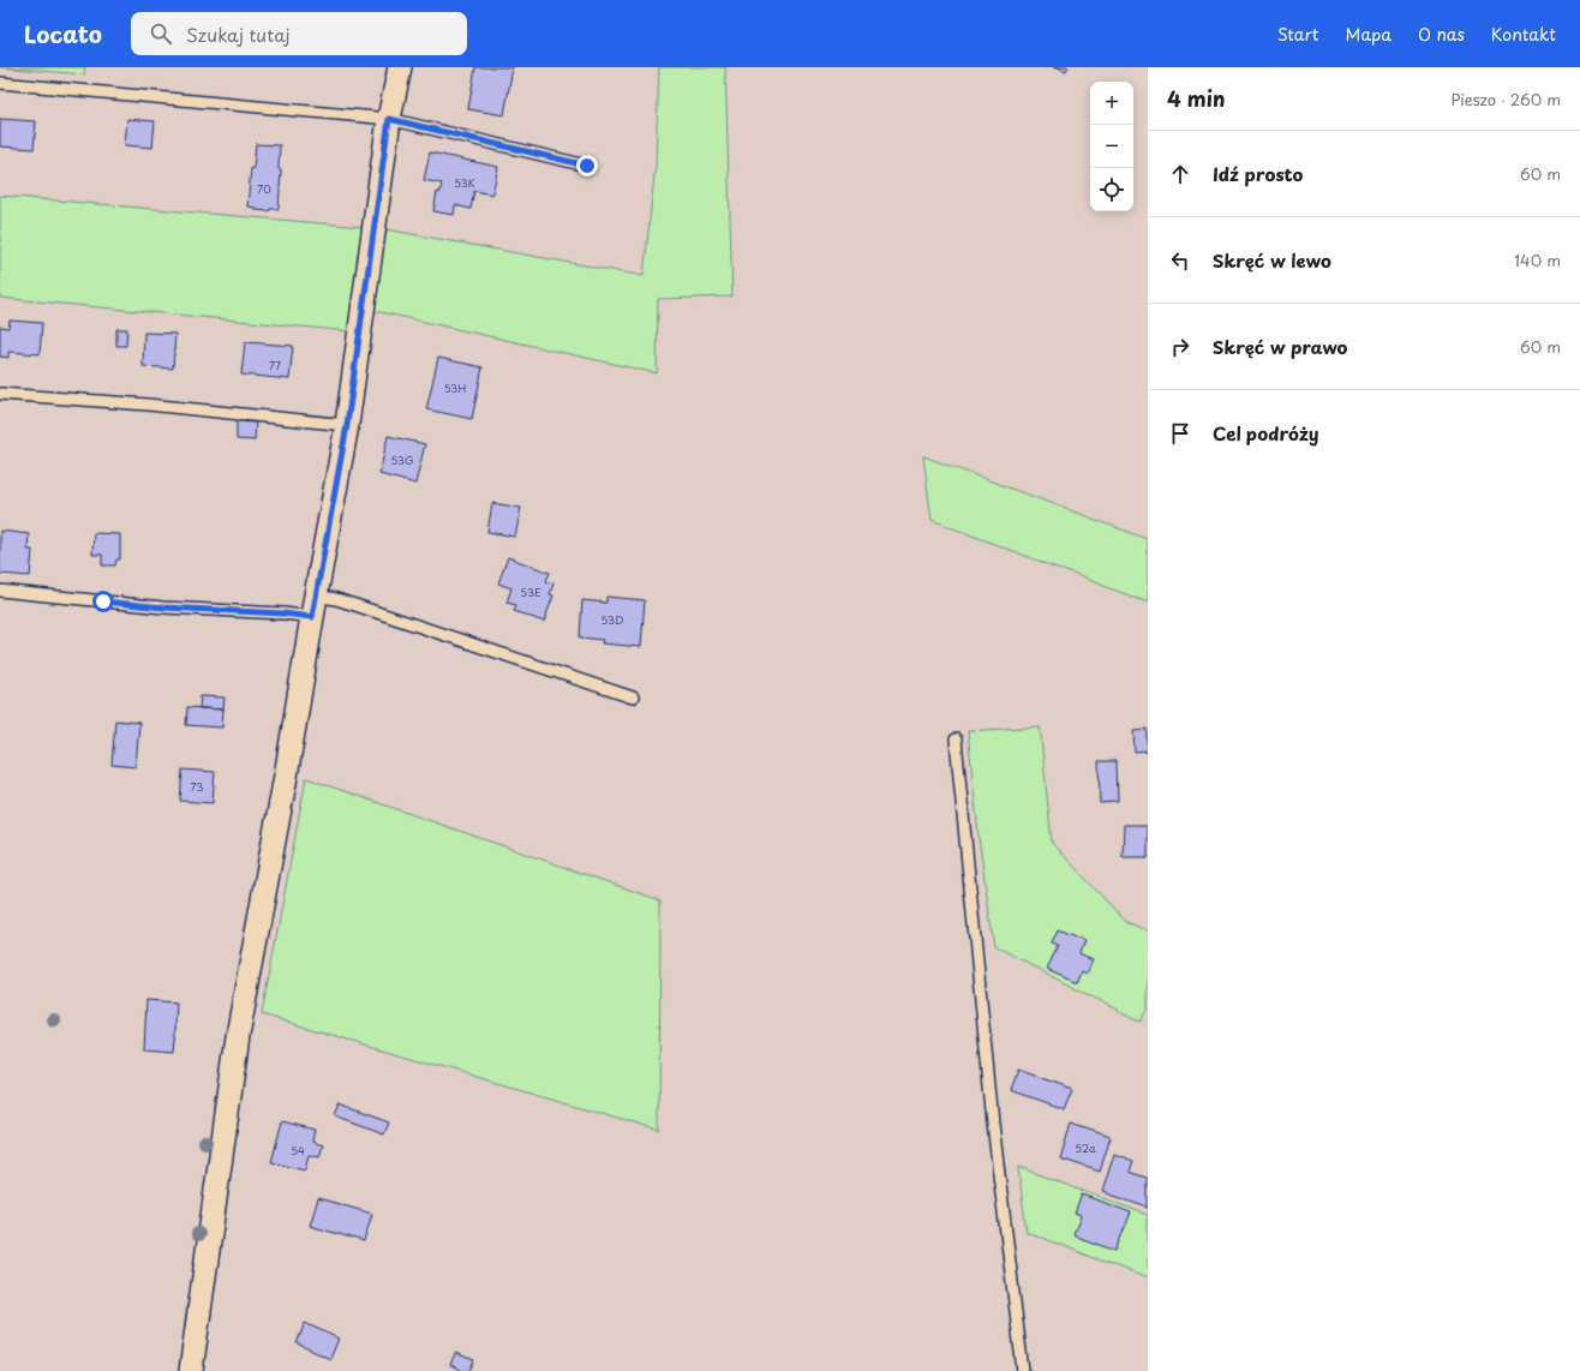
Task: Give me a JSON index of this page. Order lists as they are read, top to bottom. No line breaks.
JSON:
{"house_numbers":["53K","70","77","53H","53G","53E","53D","73","52a","54"],"page":{"header":"Locato","search":"Szukaj tutaj","nav":["Start","Mapa","O nas","Kontakt"],"heading":["4 min","Pieszo · 260 m"],"map_buttons":["+","−"],"list":[["Idź prosto","60 m"],["Skręć w lewo","140 m"],["Skręć w prawo","60 m"],"Cel podróży"]}}
